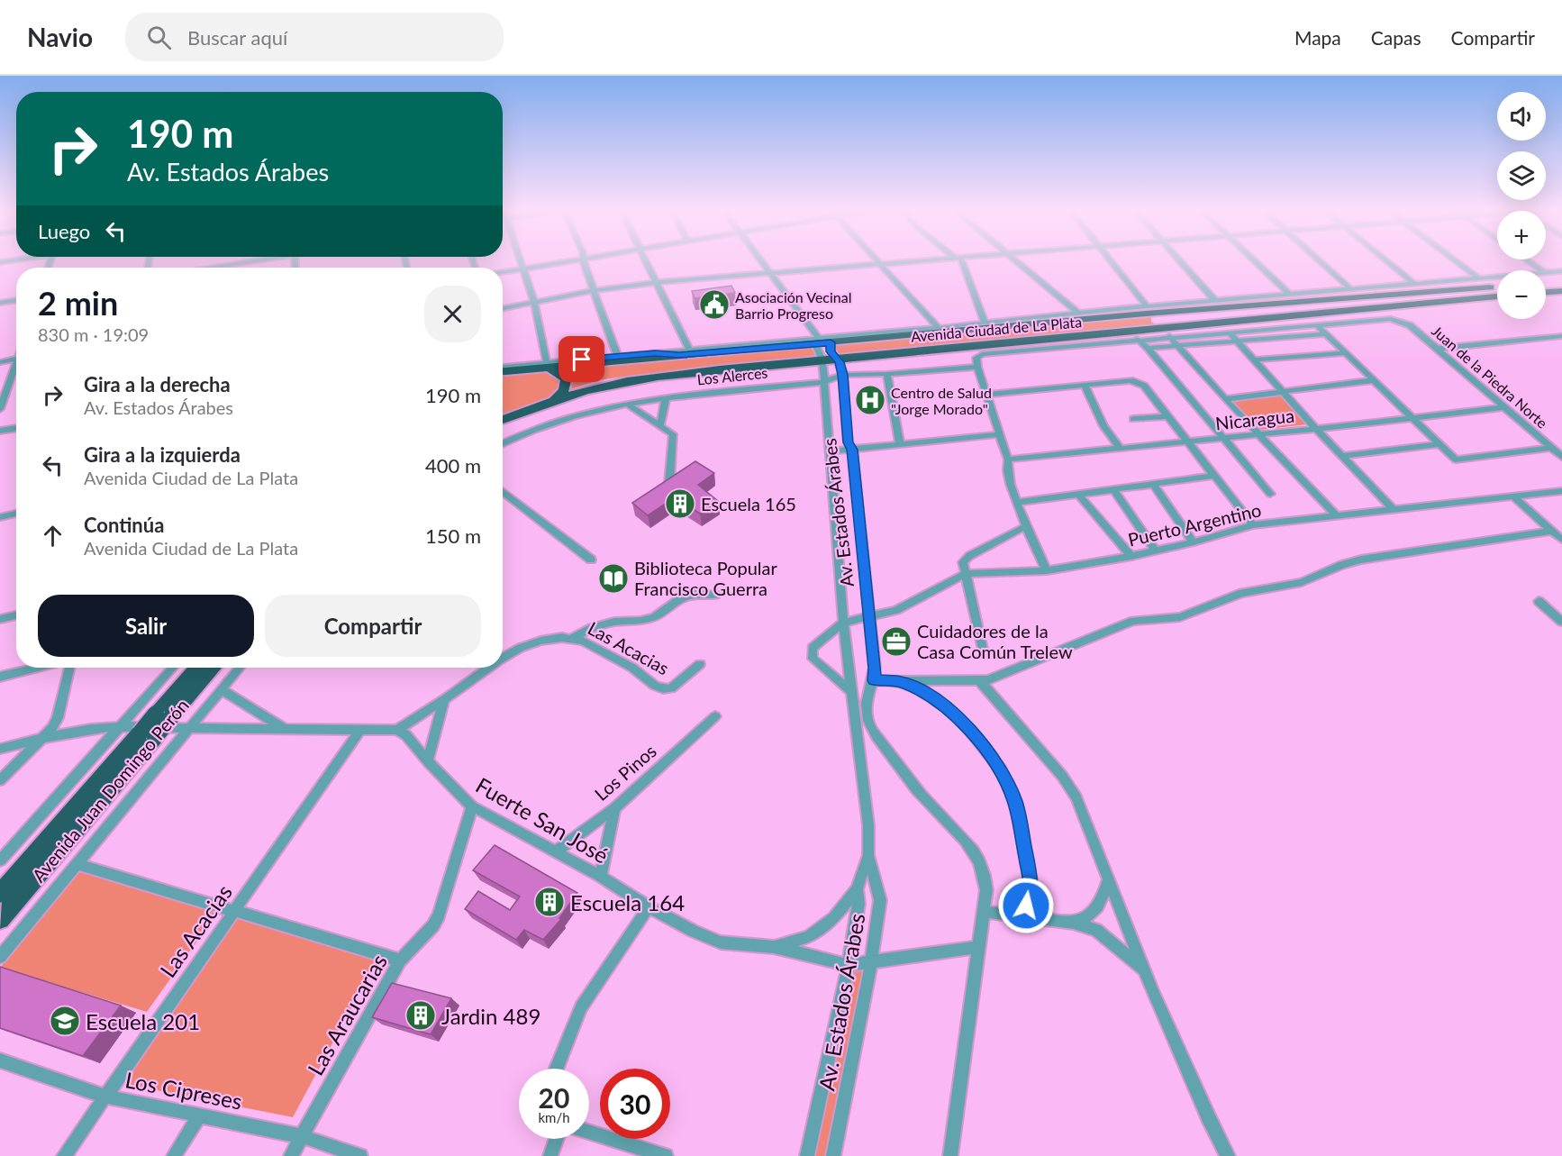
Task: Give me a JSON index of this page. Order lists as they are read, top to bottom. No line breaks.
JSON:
{"streets":{"highway":["Avenida Ciudad de La Plata","Avenida Juan Domingo Perón"],"street":["Los Alerces","Juan de la Piedra Norte","Nicaragua","Av. Estados Árabes","Puerto Argentino","Las Acacias","Los Pinos","Fuerte San José","Las Araucarias","Los Cipreses"]},"crossings":[["Avenida Ciudad de La Plata","Los Alerces"],["Avenida Ciudad de La Plata","Av. Estados Árabes"],["Los Alerces","Av. Estados Árabes"],["Juan de la Piedra Norte","Nicaragua"],["Av. Estados Árabes","Puerto Argentino"],["Av. Estados Árabes","Fuerte San José"],["Las Acacias","Fuerte San José"],["Las Acacias","Los Cipreses"],["Los Pinos","Fuerte San José"],["Fuerte San José","Las Araucarias"],["Las Araucarias","Los Cipreses"]],"places":{"public building":["Asociación Vecinal Barrio Progreso"],"hospital":["Centro de Salud \"Jorge Morado\""],"building":["Escuela 165","Escuela 164","Jardin 489"],"library":["Biblioteca Popular Francisco Guerra"],"office":["Cuidadores de la Casa Común Trelew"],"school or university":["Escuela 201"]},"page":{"header":"Navio","search":"Buscar aquí","nav":["Mapa","Capas","Compartir"],"map_buttons":["+","−"],"turn":["190 m","Av. Estados Árabes"],"then":"Luego","heading":["2 min","830 m · 19:09"],"list":[{"name":"Gira a la derecha","note":"Av. Estados Árabes","value":"190 m"},{"name":"Gira a la izquierda","note":"Avenida Ciudad de La Plata","value":"400 m"},{"name":"Continúa","note":"Avenida Ciudad de La Plata","value":"150 m"}],"buttons":["Salir","Compartir"],"speed":"20 km/h","limit":"30"}}
